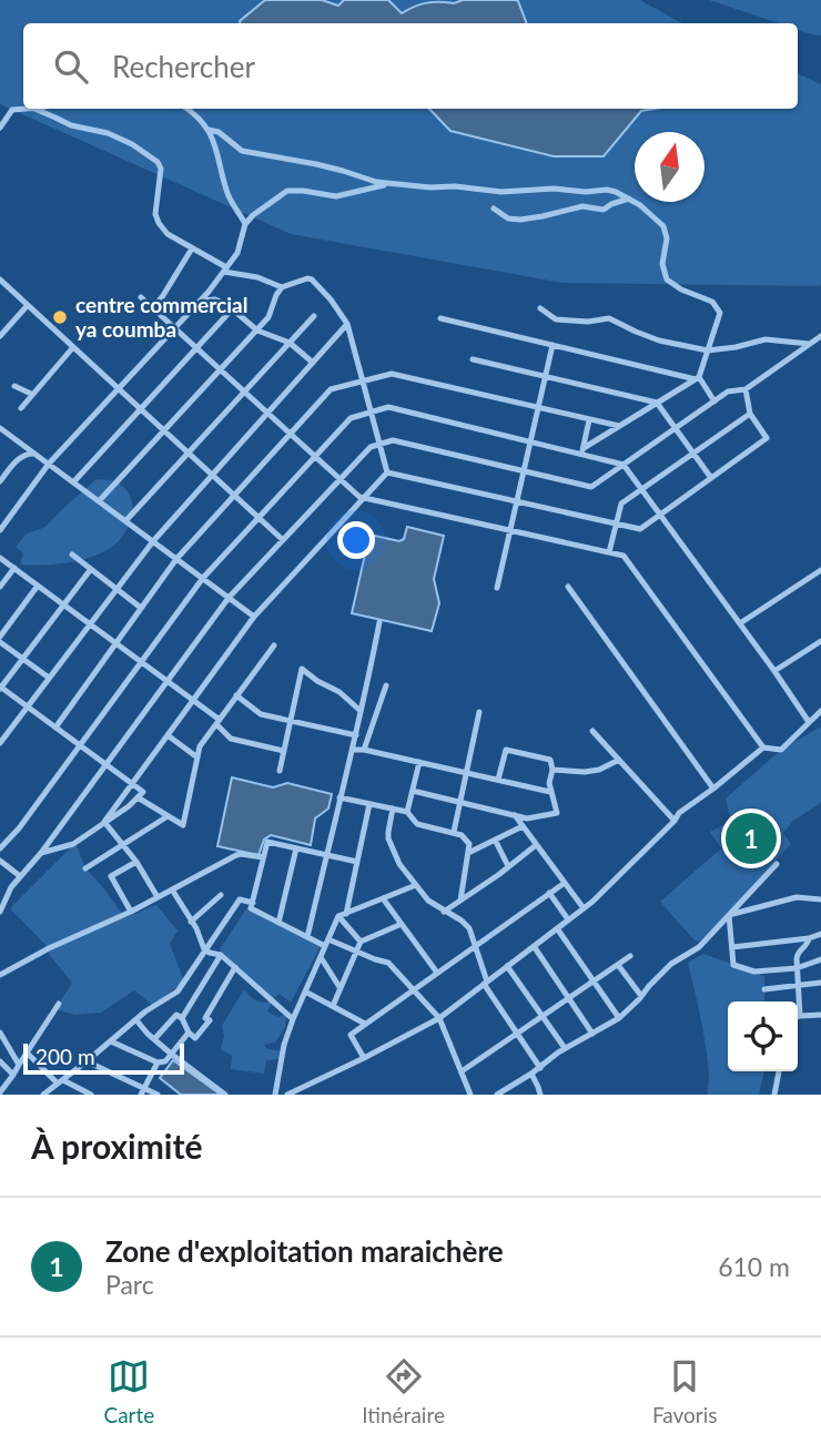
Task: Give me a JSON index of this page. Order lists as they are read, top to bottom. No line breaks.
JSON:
{"places":["centre commercial ya coumba"],"scale_bar":"200 m","north":"top","page":{"search":"Rechercher","pins":"1","scale":"200 m","heading":"À proximité","list":[{"mark":"1","name":"Zone d'exploitation maraichère","note":"Parc","value":"610 m"}],"nav":["Carte","Itinéraire","Favoris"]}}
